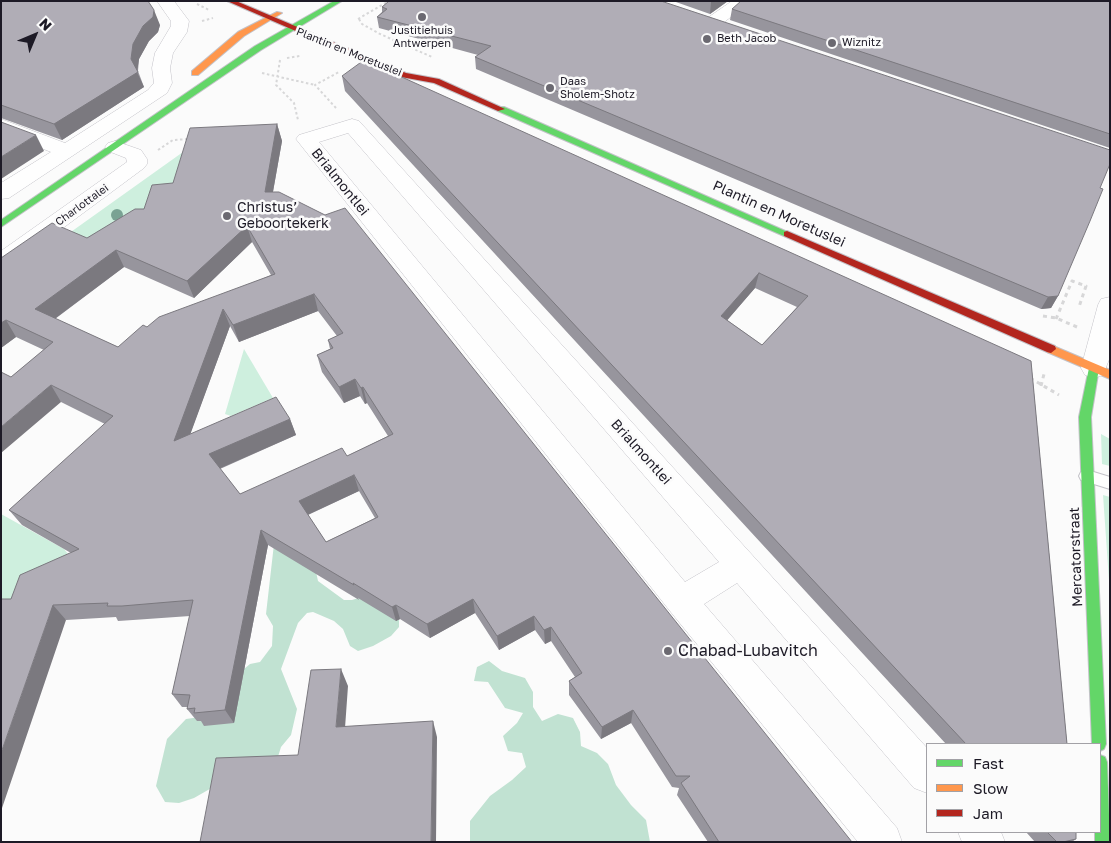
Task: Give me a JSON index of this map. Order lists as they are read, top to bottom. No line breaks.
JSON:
{"streets":{"main road":["Plantin en Moretuslei","Mercatorstraat"],"street":["Brialmontlei","Charlottalei"]},"crossings":[["Plantin en Moretuslei","Mercatorstraat"]],"places":["Justitiehuis Antwerpen","Beth Jacob","Wiznitz","Daas Sholem-Shotz","Christus’ Geboortekerk","Chabad-Lubavitch"],"legend":["Fast","Slow","Jam"],"north":"top right"}
